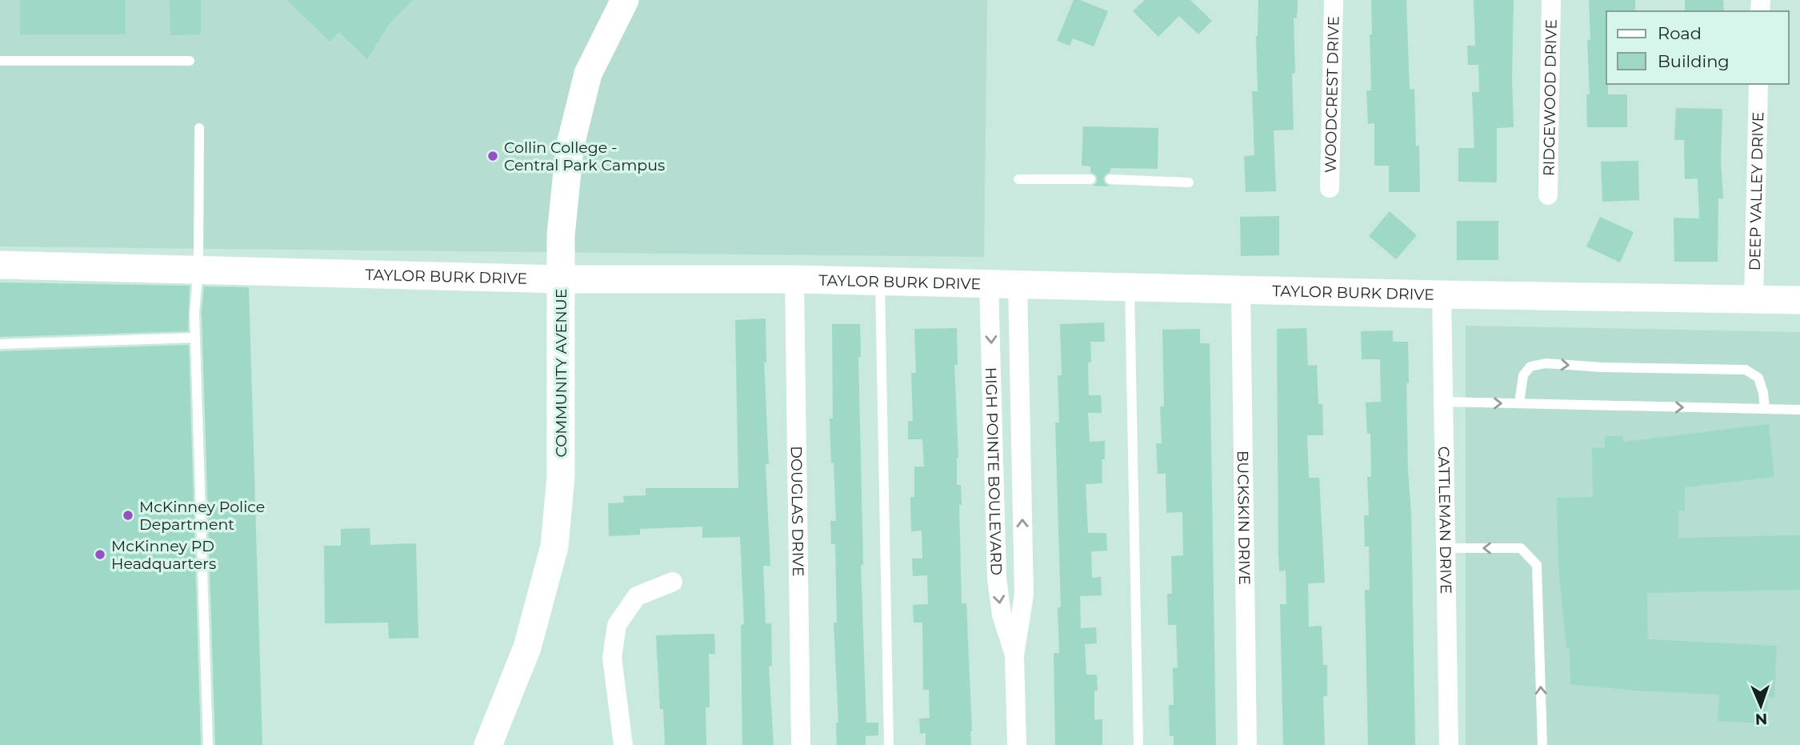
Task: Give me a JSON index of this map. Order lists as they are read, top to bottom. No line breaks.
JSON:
{"streets":{"street":["WOODCREST DRIVE","RIDGEWOOD DRIVE","DEEP VALLEY DRIVE","TAYLOR BURK DRIVE","COMMUNITY AVENUE","HIGH POINTE BOULEVARD","DOUGLAS DRIVE","BUCKSKIN DRIVE","CATTLEMAN DRIVE"]},"crossings":[["DEEP VALLEY DRIVE","TAYLOR BURK DRIVE"],["TAYLOR BURK DRIVE","COMMUNITY AVENUE"],["TAYLOR BURK DRIVE","HIGH POINTE BOULEVARD"],["TAYLOR BURK DRIVE","DOUGLAS DRIVE"],["TAYLOR BURK DRIVE","BUCKSKIN DRIVE"],["TAYLOR BURK DRIVE","CATTLEMAN DRIVE"]],"places":["Collin College - Central Park Campus","McKinney Police Department","McKinney PD Headquarters"],"legend":["Road","Building"],"north":"bottom"}
